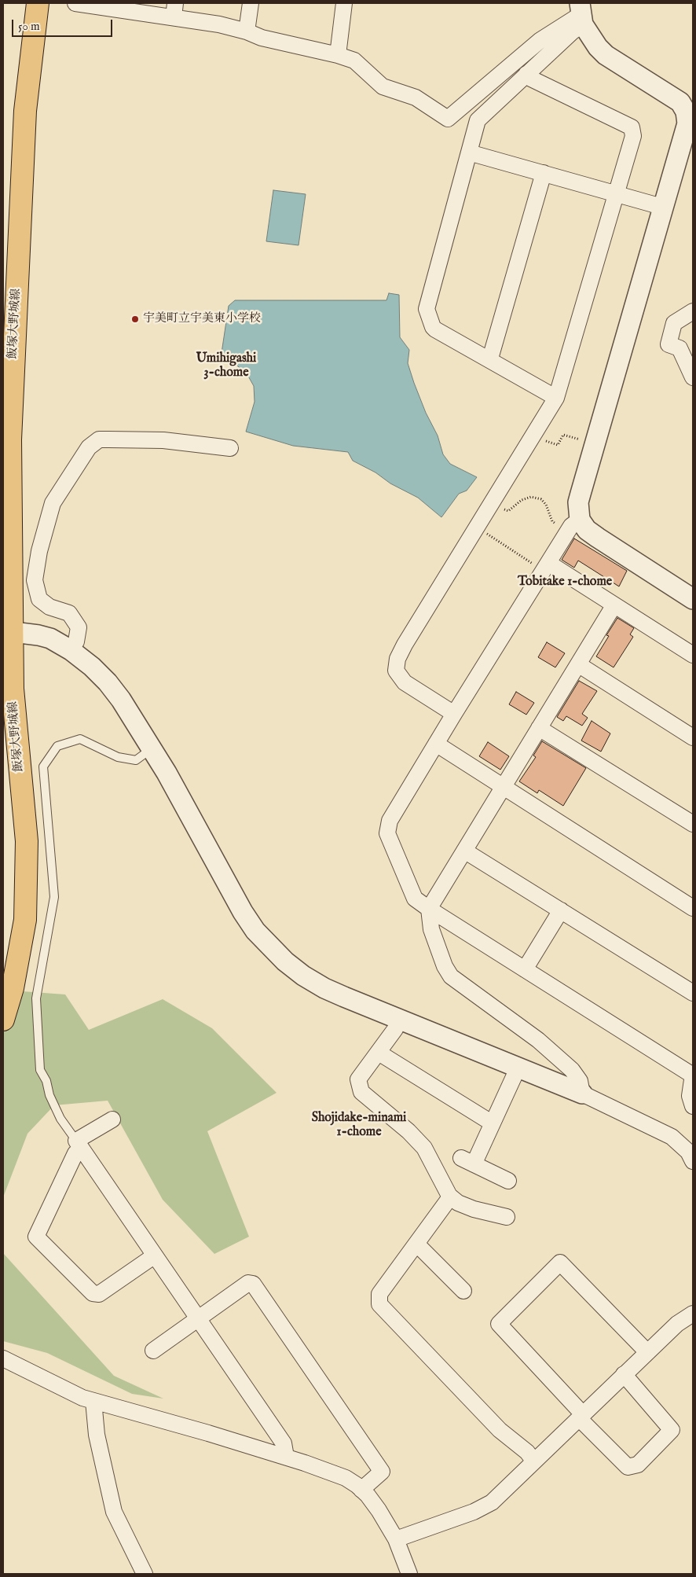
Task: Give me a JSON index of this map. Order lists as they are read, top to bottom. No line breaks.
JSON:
{"streets":{"main road":["飯塚大野城線"]},"districts":["Umihigashi 3-chome","Tobitake 1-chome","Shojidake-minami 1-chome"],"places":["宇美町立宇美東小学校"],"scale_bar":"50 m"}
